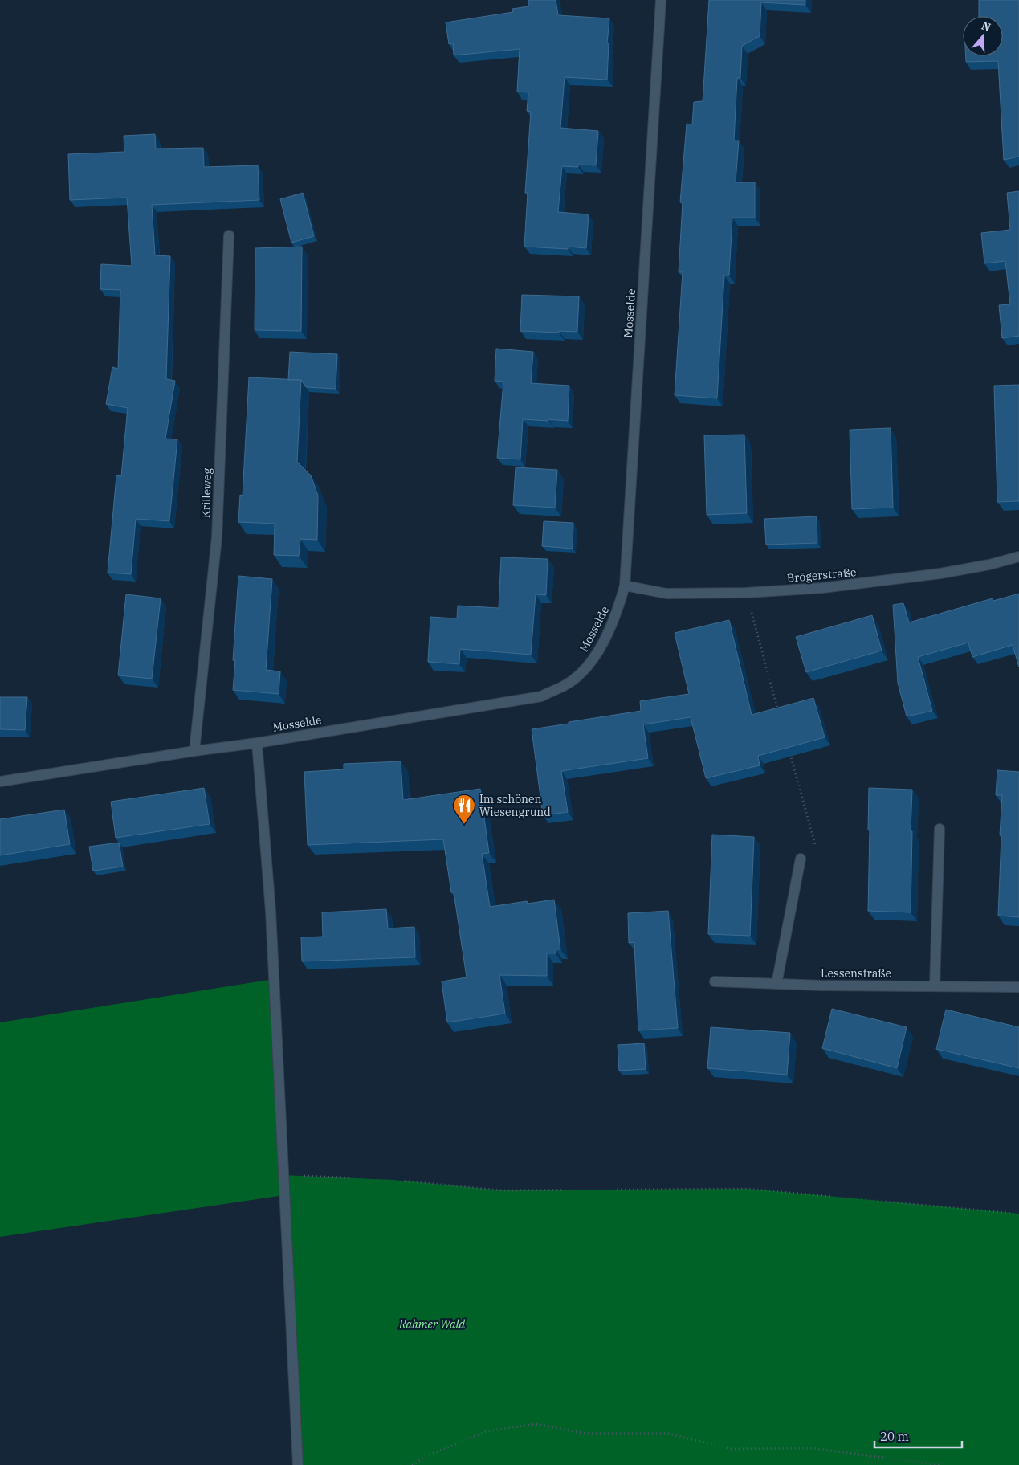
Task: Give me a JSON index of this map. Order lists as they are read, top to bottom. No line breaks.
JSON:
{"streets":{"street":["Mosselde","Krilleweg","Brögerstraße","Lessenstraße"]},"crossings":[["Mosselde","Krilleweg"],["Mosselde","Brögerstraße"]],"parks":["Rahmer Wald"],"places":{"restaurant":["Im schönen Wiesengrund"]},"scale_bar":"20 m","north":"top"}
